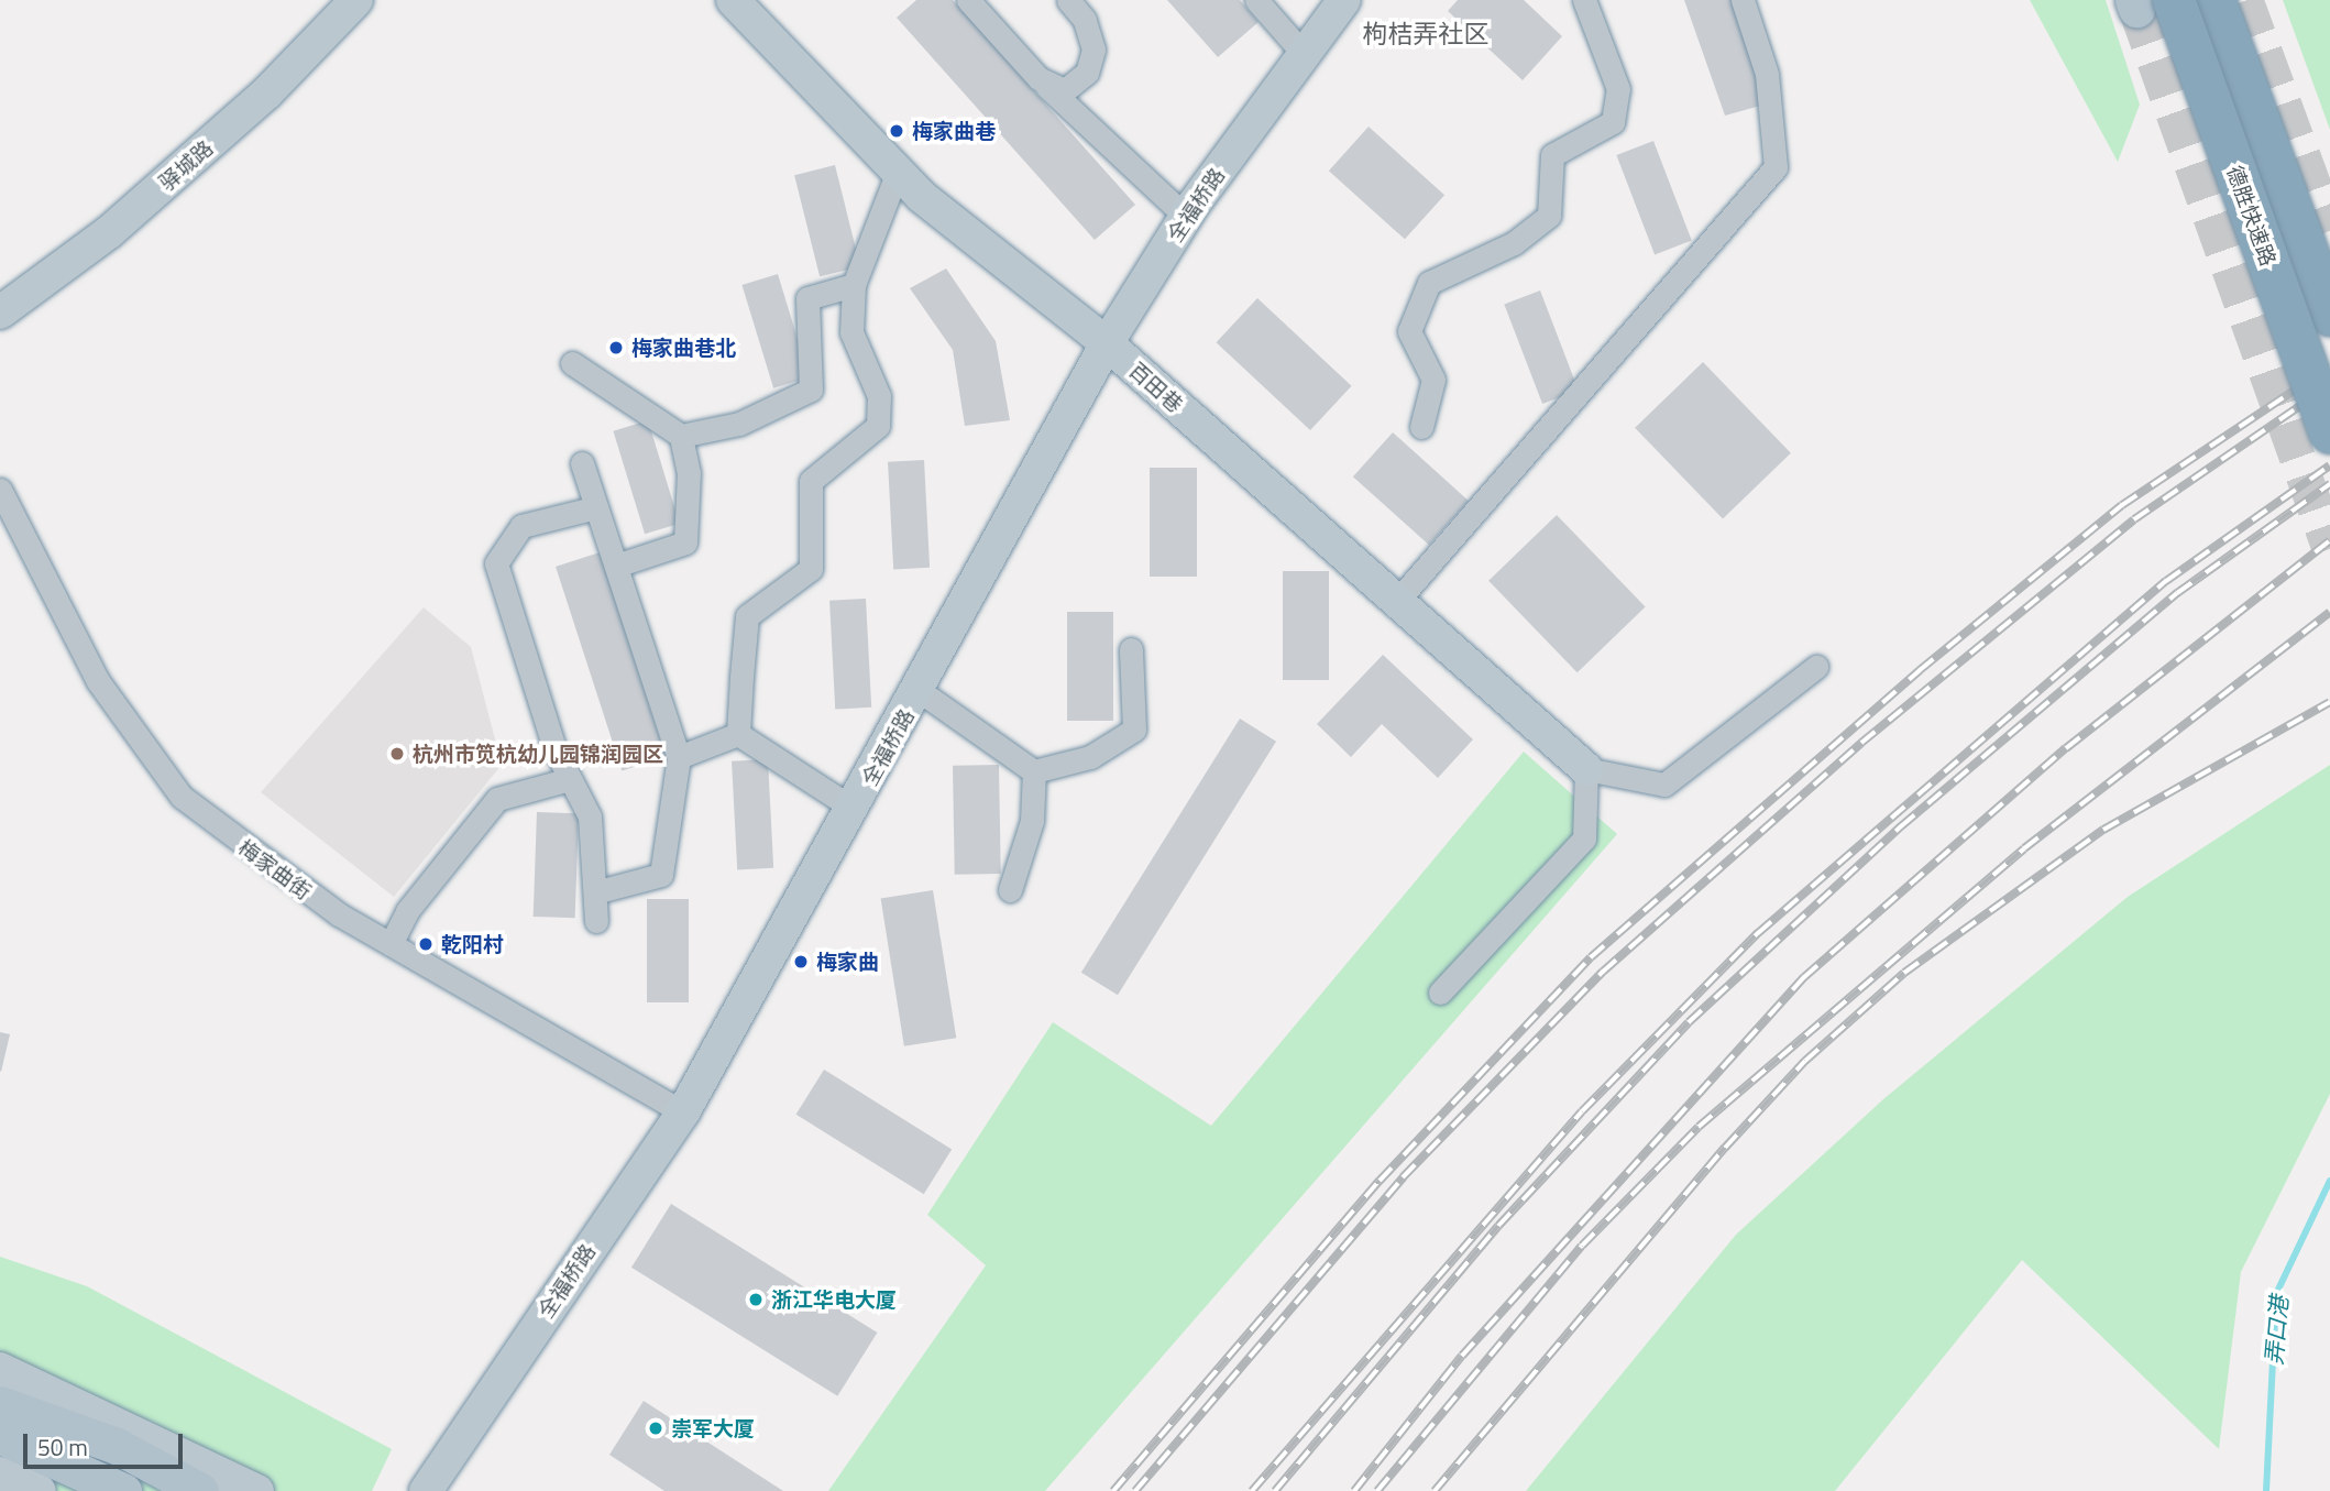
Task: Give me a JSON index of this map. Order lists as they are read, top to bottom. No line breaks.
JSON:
{"streets":{"highway":["德胜快速路"],"street":["驿城路","全福桥路","百田巷","梅家曲街"]},"crossings":[["全福桥路","百田巷"],["全福桥路","梅家曲街"]],"districts":["枸桔弄社区"],"water":["弄口港"],"places":["梅家曲巷","梅家曲巷北","杭州市笕杭幼儿园锦润园区","乾阳村","梅家曲","浙江华电大厦","崇军大厦"],"scale_bar":"50 m"}
